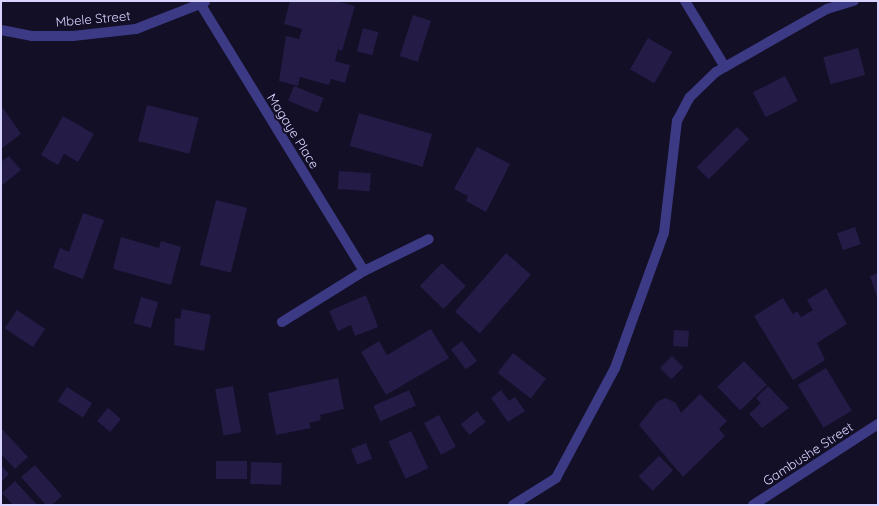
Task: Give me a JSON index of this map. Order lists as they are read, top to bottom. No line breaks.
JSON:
{"streets":{"street":["Mbele Street","Magaye Place","Gambushe Street"]},"crossings":[["Mbele Street","Magaye Place"]]}
